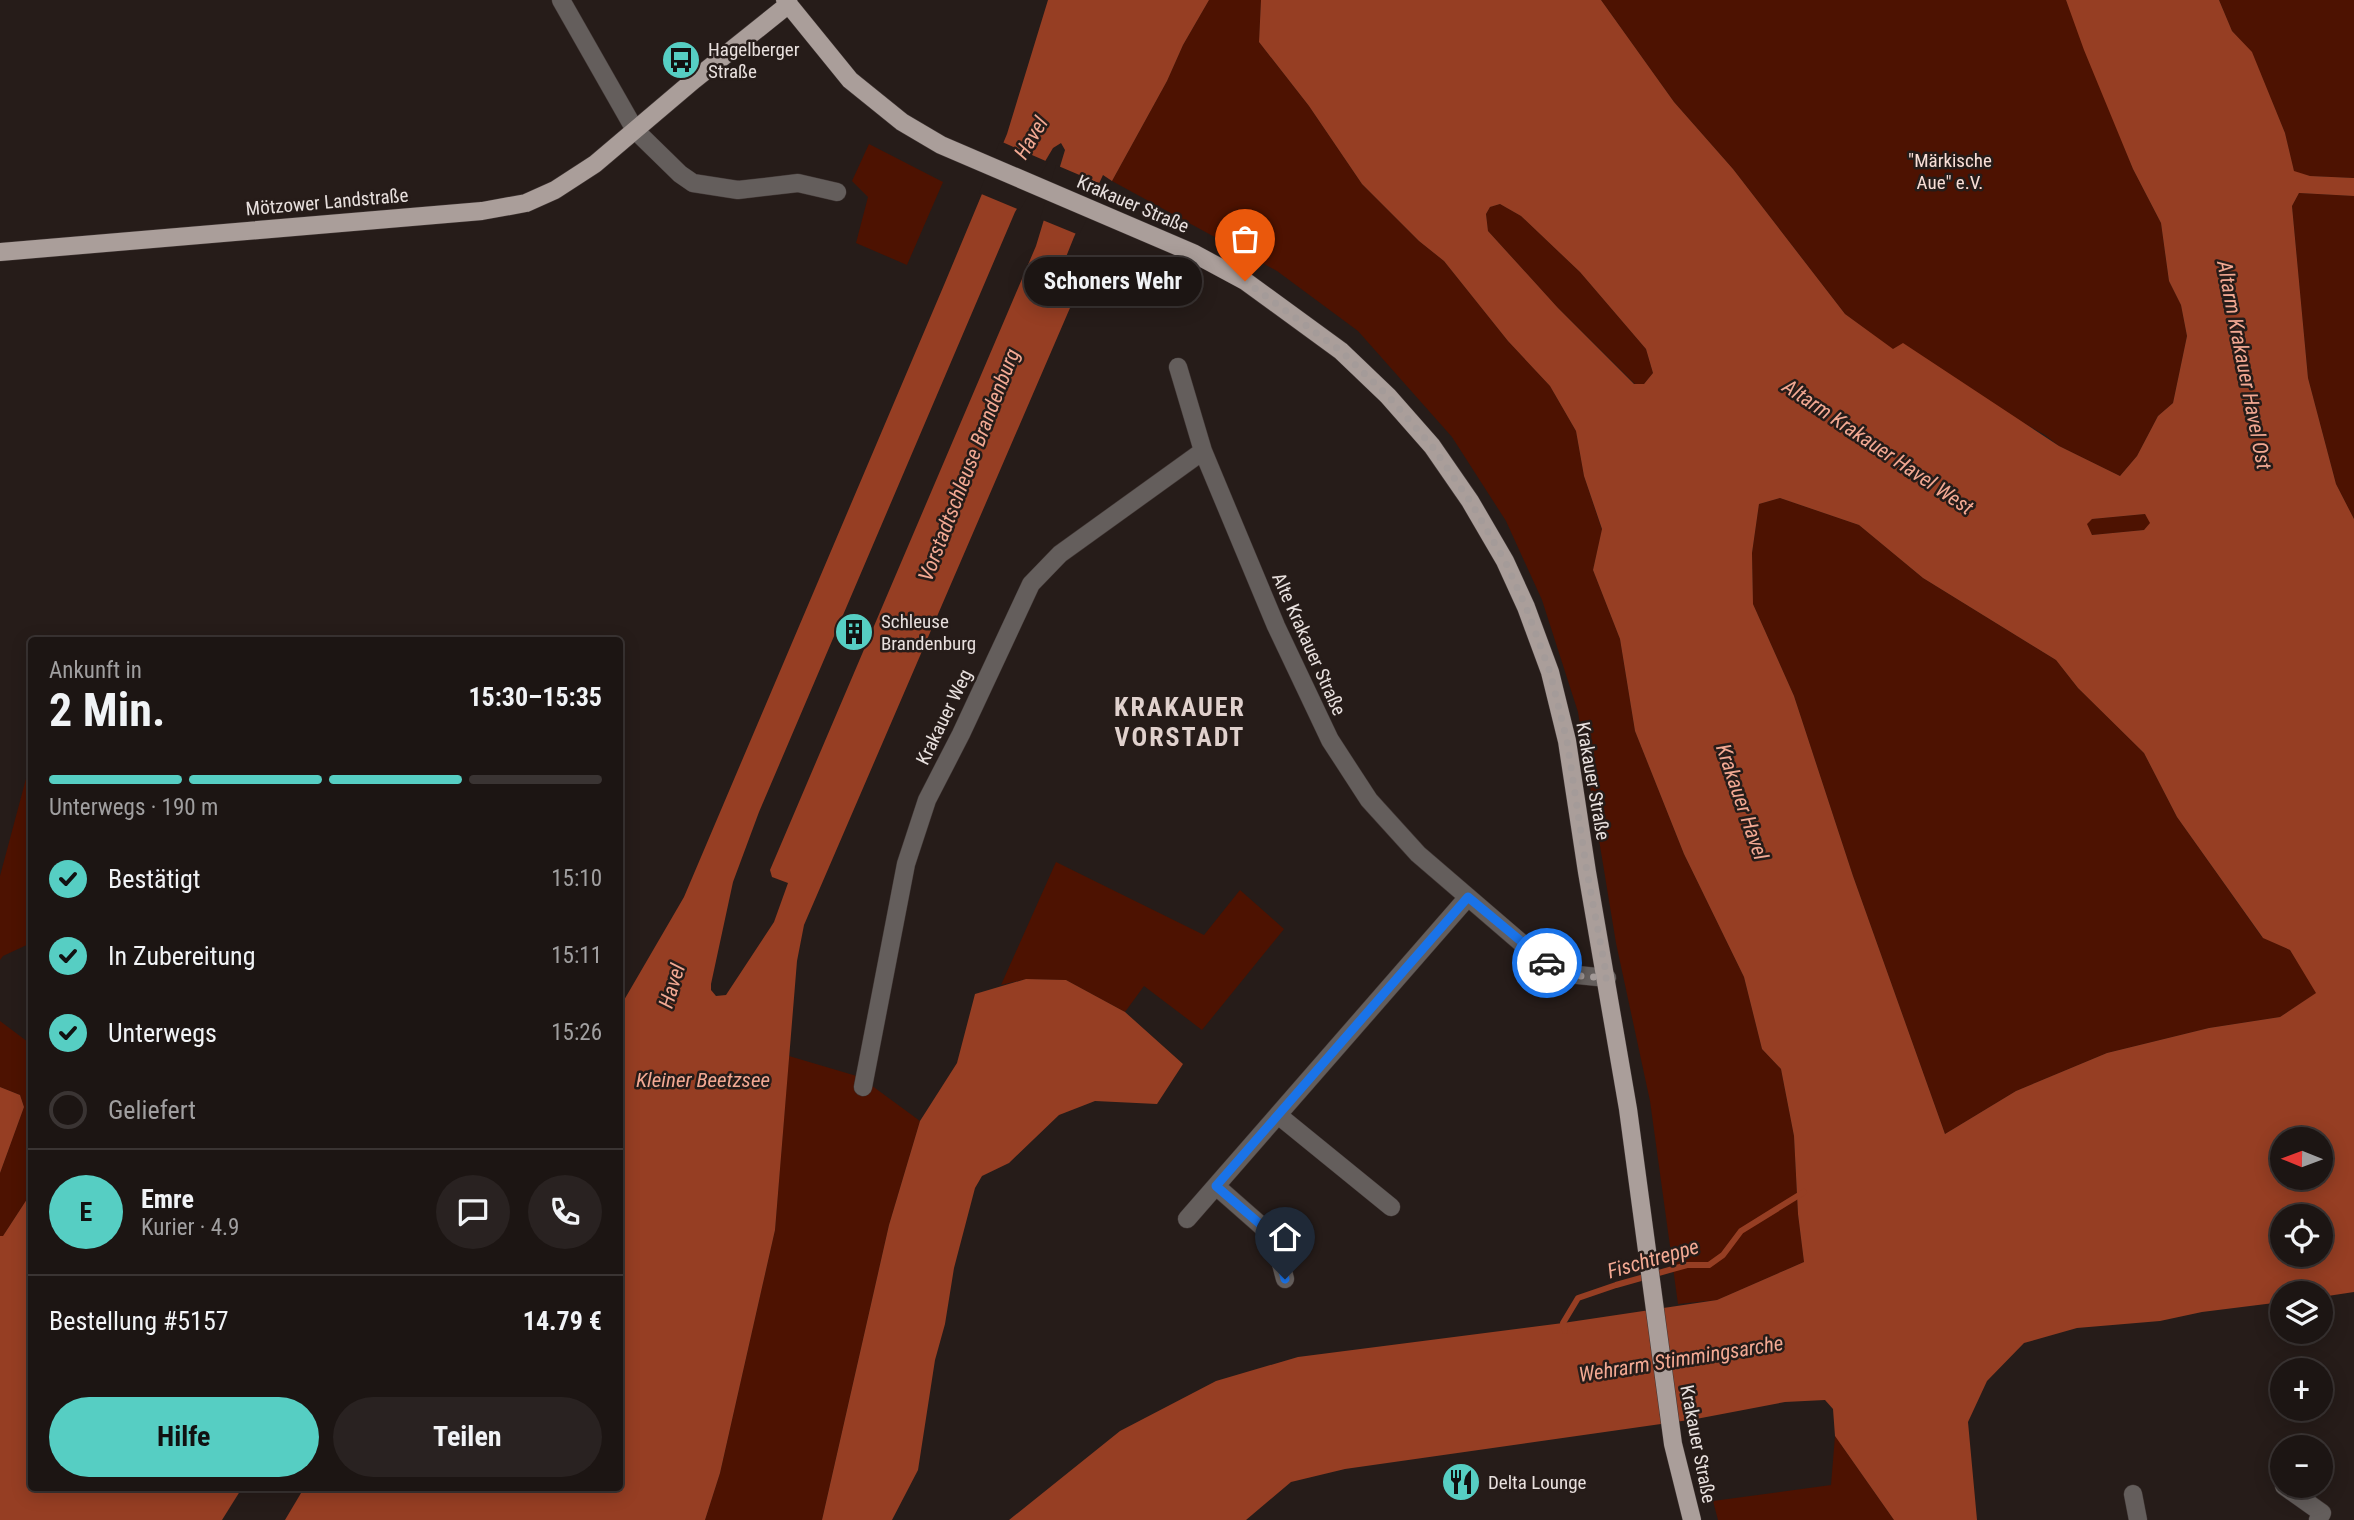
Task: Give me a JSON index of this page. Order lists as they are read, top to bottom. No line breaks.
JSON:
{"streets":{"main road":["Mötzower Landstraße","Krakauer Straße"],"street":["Alte Krakauer Straße","Krakauer Weg"]},"crossings":[["Mötzower Landstraße","Krakauer Straße"],["Krakauer Straße","Alte Krakauer Straße"],["Alte Krakauer Straße","Krakauer Weg"]],"districts":["KRAKAUER VORSTADT"],"water":["Havel","Altarm Krakauer Havel Ost","Altarm Krakauer Havel West","Vorstadtschleuse Brandenburg","Krakauer Havel","Kleiner Beetzsee","Fischtreppe","Wehrarm Stimmingsarche"],"parks":["\"Märkische Aue\" e.V."],"places":{"bus stop":["Hagelberger Straße"],"other":["Schoners Wehr"],"building":["Schleuse Brandenburg"],"restaurant":["Delta Lounge"]},"north":"left","page":{"bubble":"Schoners Wehr","heading":["2 Min.","Ankunft in","15:30–15:35"],"panel":["Emre","Kurier · 4.9","Bestellung #5157","14.79 €"],"bar":"Unterwegs · 190 m","list":[["Bestätigt","15:10"],["In Zubereitung","15:11"],["Unterwegs","15:26"],"Geliefert"],"map_buttons":["+","−"],"round":"E","buttons":["Hilfe","Teilen"]}}
